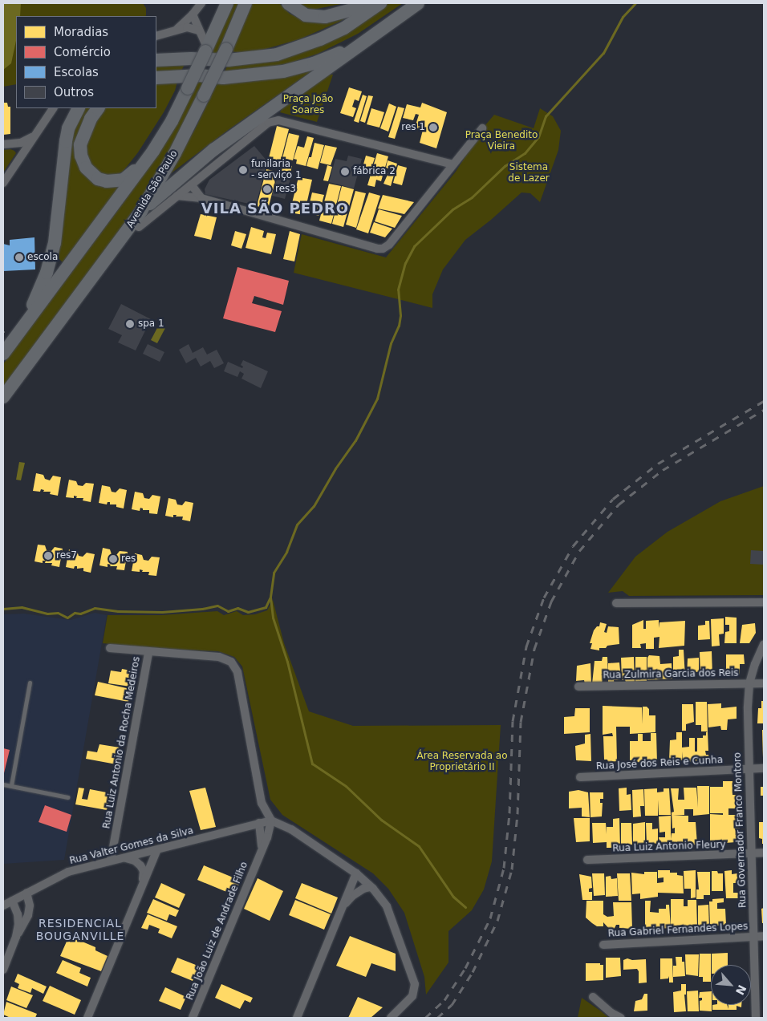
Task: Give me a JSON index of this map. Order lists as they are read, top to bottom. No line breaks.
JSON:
{"streets":{"main road":["Avenida São Paulo"],"street":["Rua Zulmira Garcia dos Reis","Rua Luiz Antonio da Rocha Medeiros","Rua José dos Reis e Cunha","Rua Governador Franco Montoro","Rua Valter Gomes da Silva","Rua Luiz Antonio Fleury","Rua Gabriel Fernandes Lopes","Rua João Luiz de Andrade Filho"]},"crossings":[["Rua Zulmira Garcia dos Reis","Rua Governador Franco Montoro"],["Rua Luiz Antonio da Rocha Medeiros","Rua Valter Gomes da Silva"],["Rua José dos Reis e Cunha","Rua Governador Franco Montoro"],["Rua Governador Franco Montoro","Rua Luiz Antonio Fleury"],["Rua Governador Franco Montoro","Rua Gabriel Fernandes Lopes"],["Rua Valter Gomes da Silva","Rua João Luiz de Andrade Filho"]],"districts":["VILA SÃO PEDRO","RESIDENCIAL BOUGANVILLE"],"parks":["Praça João Soares","Praça Benedito Vieira","Sistema de Lazer","Área Reservada ao Proprietário II"],"places":["res 1","funilaria - serviço 1","fábrica 2","res3","escola","spa 1","res7","res"],"legend":["Moradias","Comércio","Escolas","Outros"],"north":"bottom right"}
